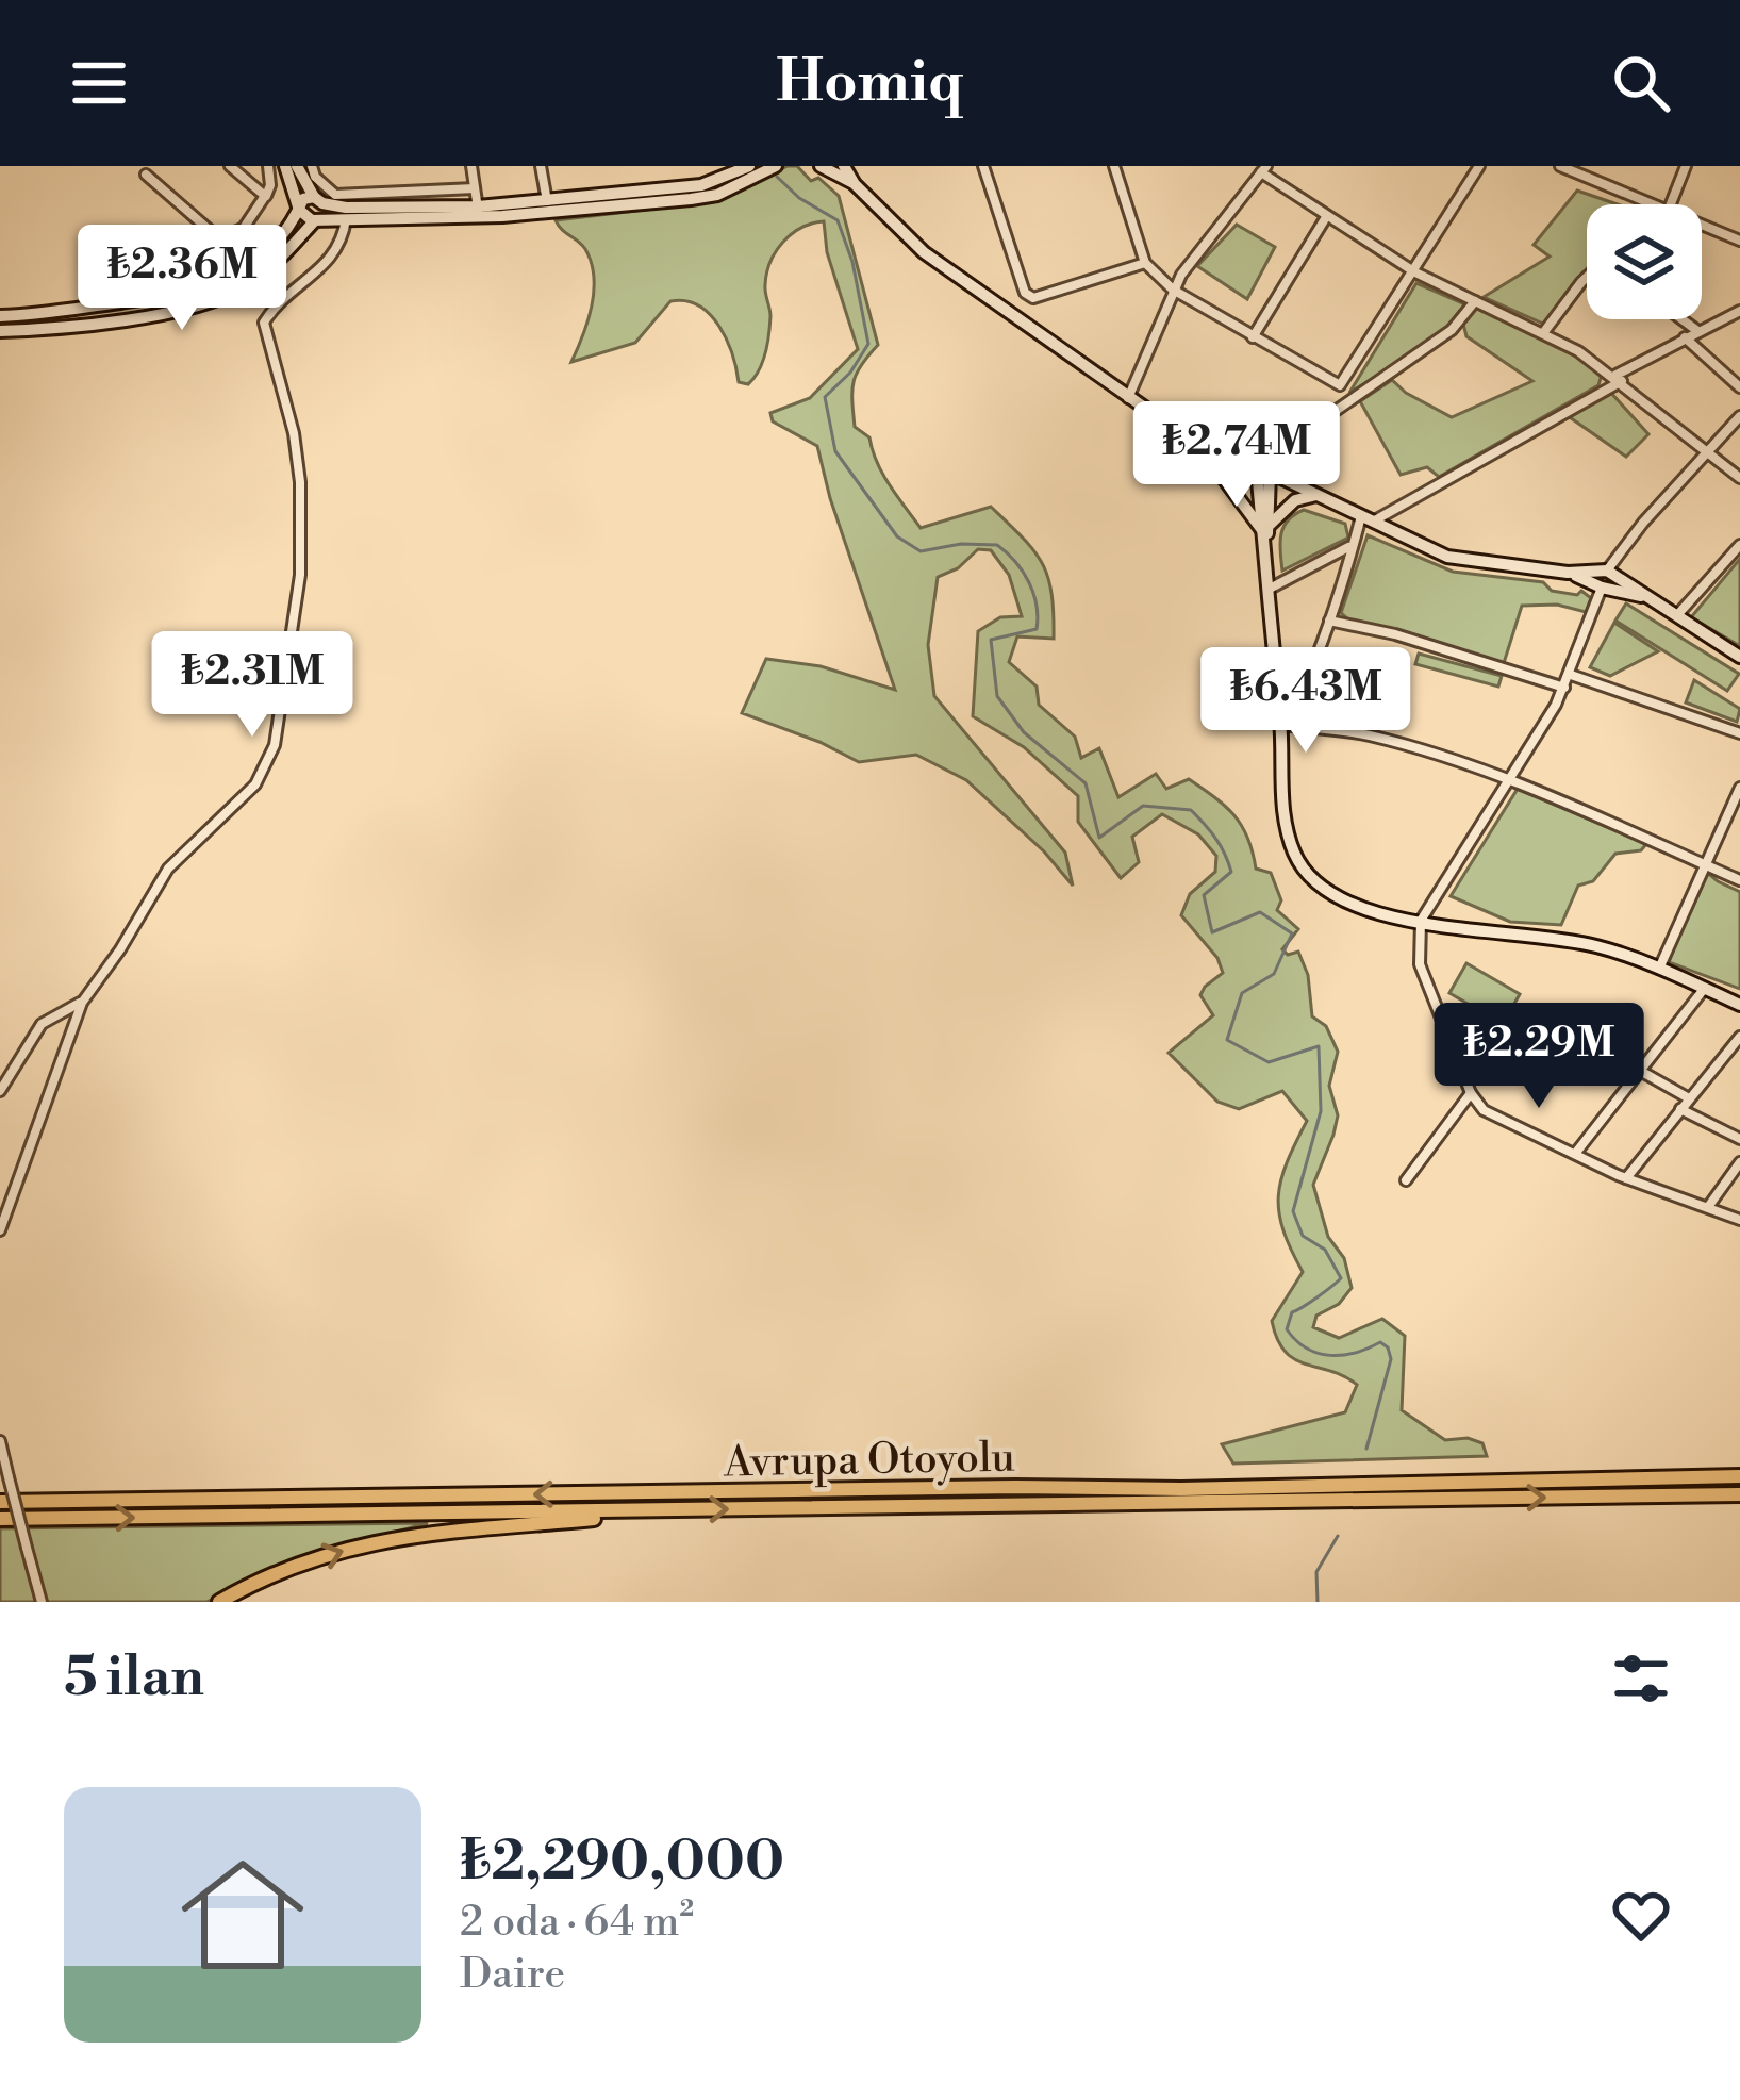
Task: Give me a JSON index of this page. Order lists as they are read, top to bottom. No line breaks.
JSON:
{"streets":{"highway":["Avrupa Otoyolu"]},"page":{"header":"Homiq","price":["₺2.36M","₺2.74M","₺2.31M","₺6.43M","₺2.29M"],"heading":"5 ilan","list":[{"name":"₺2,290,000","note":"2 oda · 64 m² · Daire"}]}}
